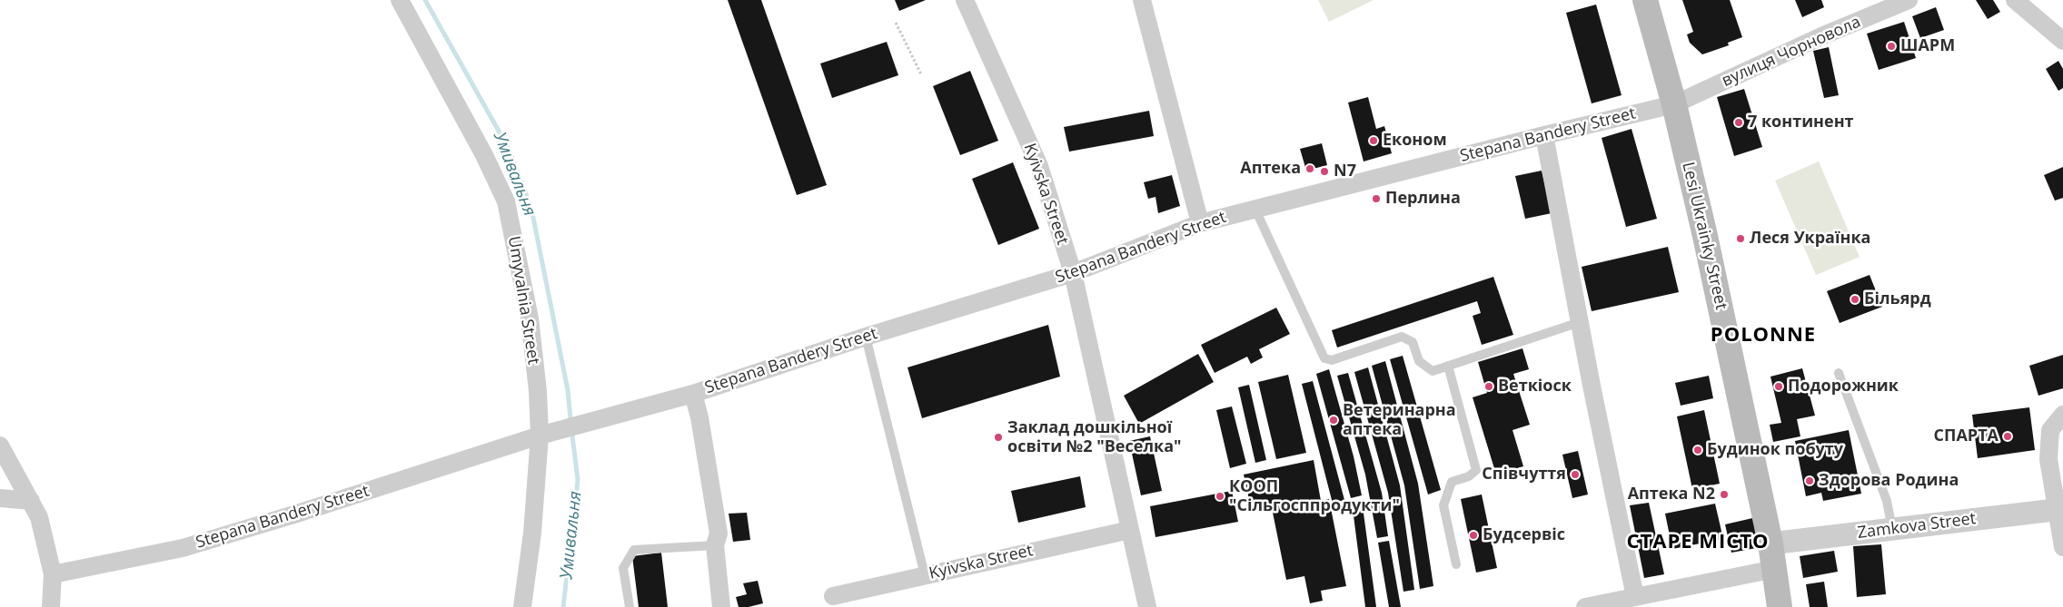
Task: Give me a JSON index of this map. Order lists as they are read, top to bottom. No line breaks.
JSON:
{"streets":{"main road":["Lesi Ukrainky Street"],"street":["вулиця Чорновола","Stepana Bandery Street","Kyivska Street","Umyvalnia Street","Zamkova Street"]},"crossings":[["вулиця Чорновола","Stepana Bandery Street"],["вулиця Чорновола","Lesi Ukrainky Street"],["Stepana Bandery Street","Kyivska Street"],["Stepana Bandery Street","Lesi Ukrainky Street"],["Stepana Bandery Street","Umyvalnia Street"],["Lesi Ukrainky Street","Zamkova Street"]],"districts":["POLONNE","СТАРЕ МІСТО"],"water":["Умивальня"],"places":["ШАРМ","7 континент","Економ","Аптека","N7","Перлина","Леся Українка","Більярд","Веткіоск","Подорожник","Ветеринарна аптека","СПАРТА","Заклад дошкільної освіти №2 \"Веселка\"","Будинок побуту","Співчуття","Здорова Родина","Аптека N2","КООП \"Сільгосппродукти\"","Будсервіс"]}
